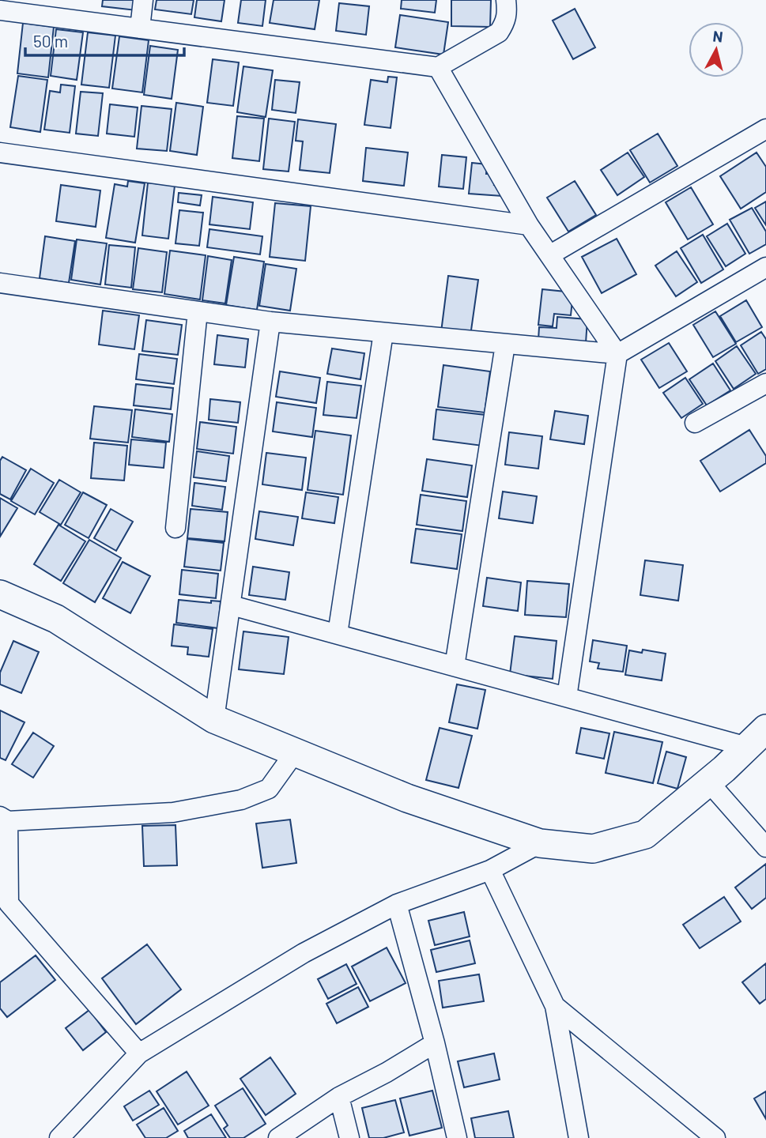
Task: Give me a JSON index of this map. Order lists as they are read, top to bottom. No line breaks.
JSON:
{"scale_bar":"50 m","north":"top"}
